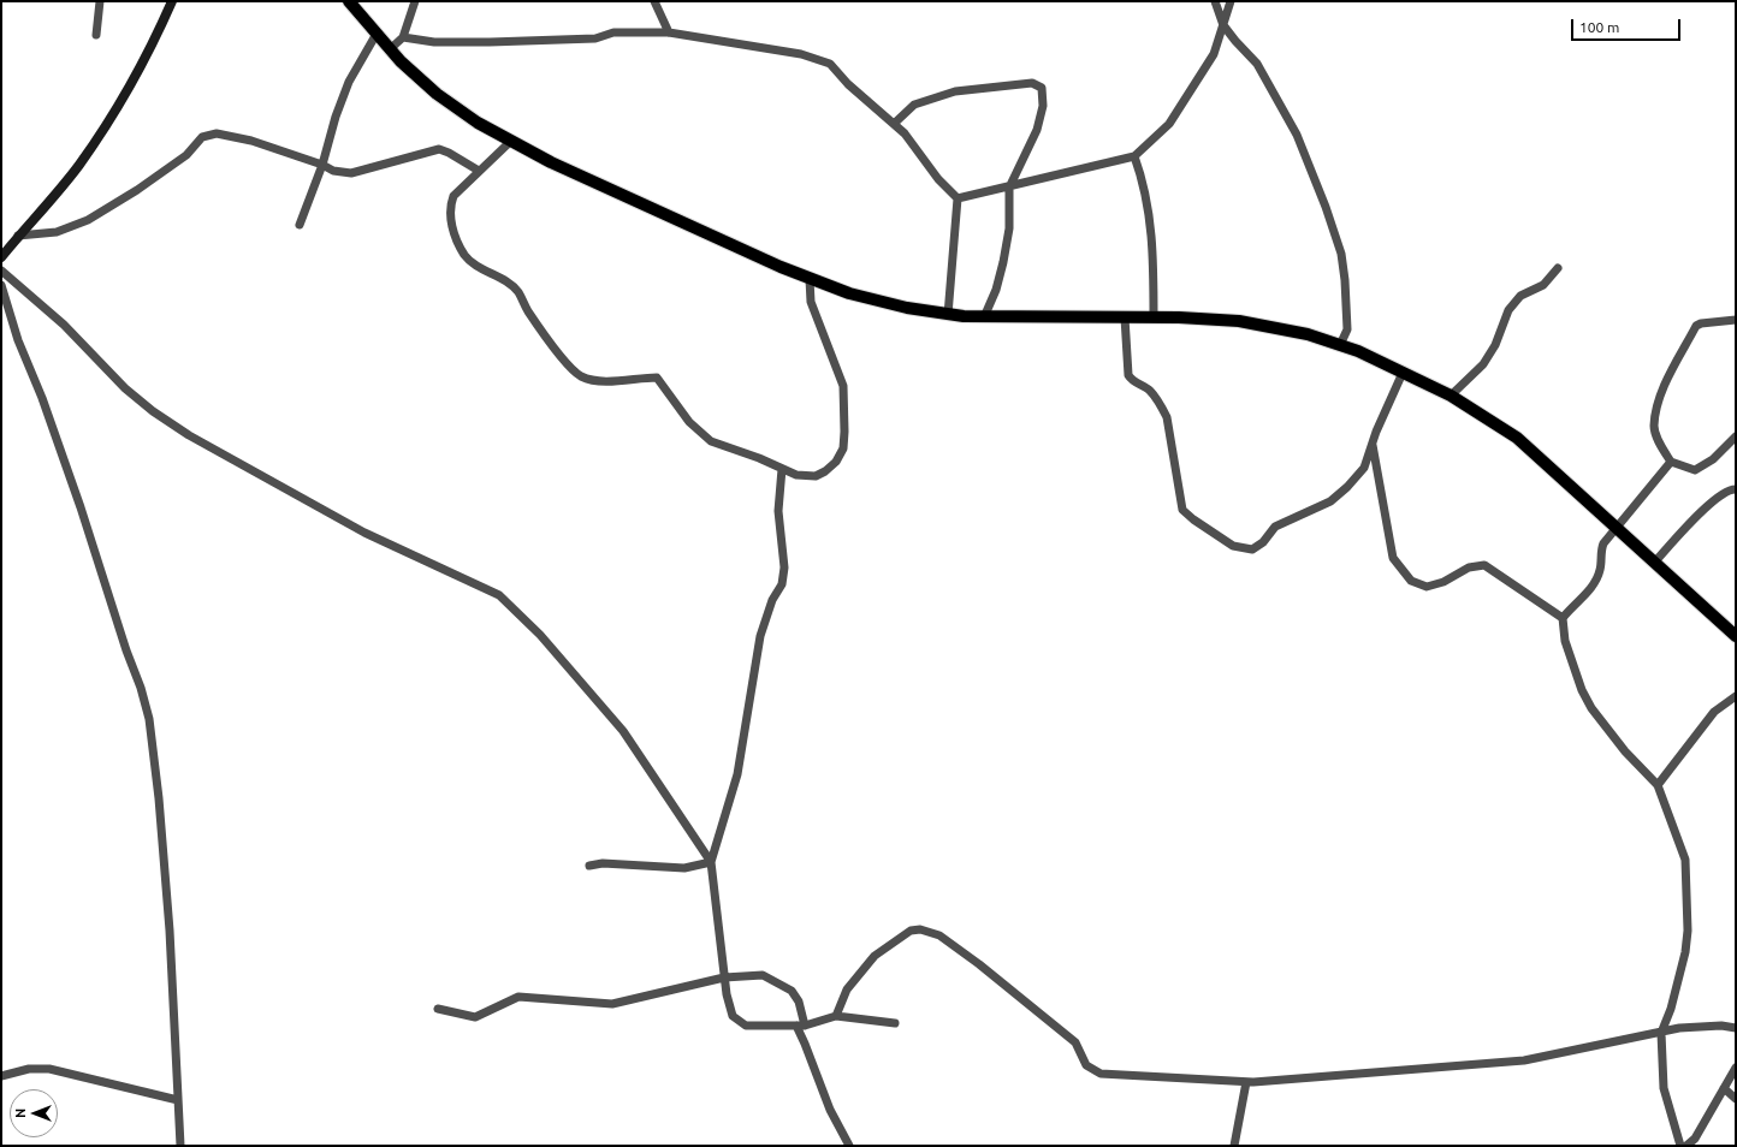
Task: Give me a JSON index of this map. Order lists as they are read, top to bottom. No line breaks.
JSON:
{"scale_bar":"100 m","north":"left"}
